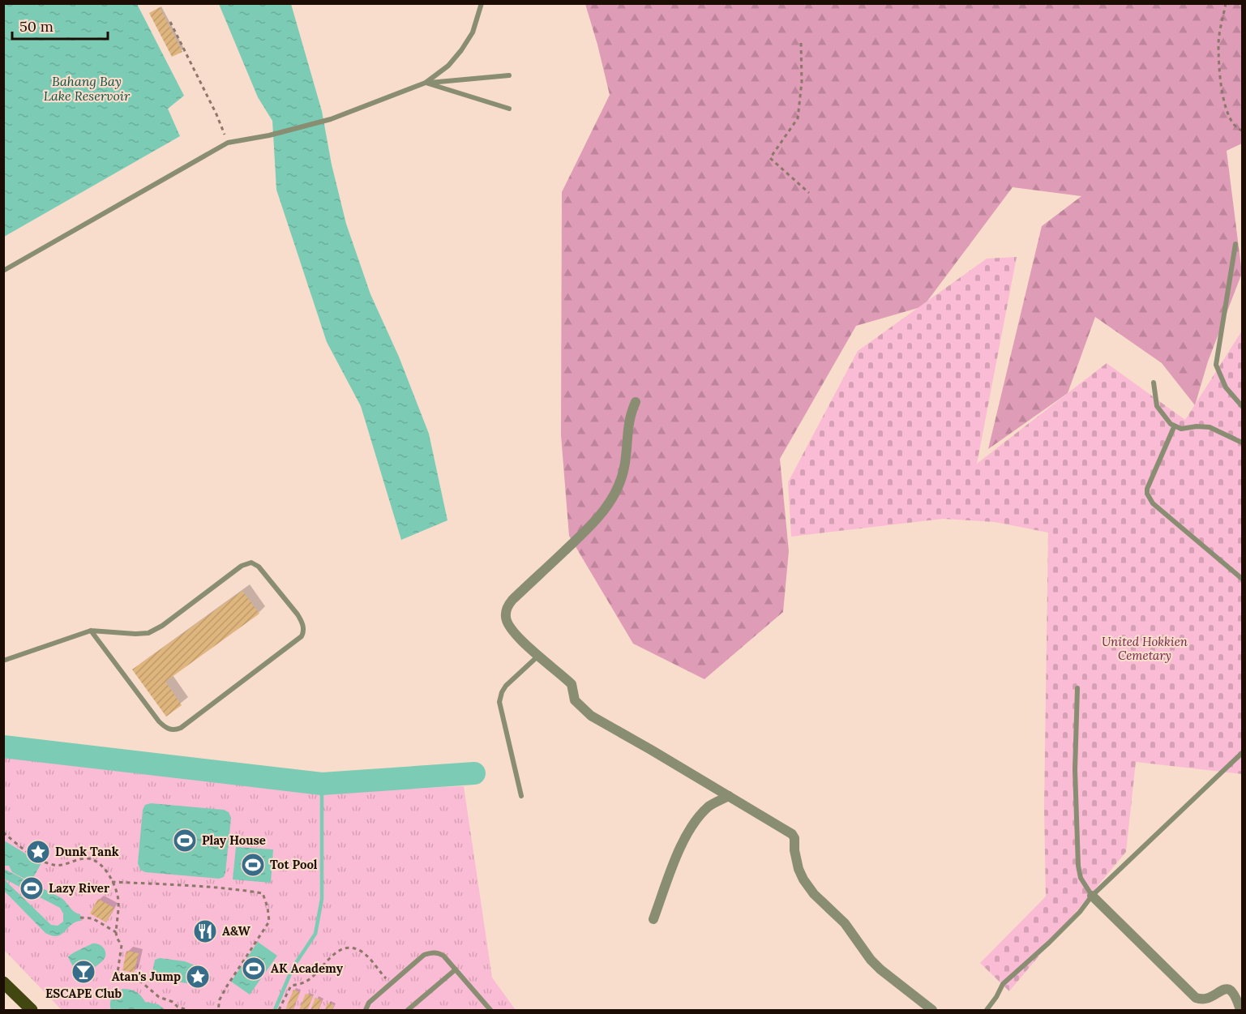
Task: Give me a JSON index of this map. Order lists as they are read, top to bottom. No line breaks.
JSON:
{"water":["Bahang Bay Lake Reservoir"],"parks":["United Hokkien Cemetary"],"places":{"sports":["Play House","Tot Pool","Lazy River","AK Academy"],"place":["Dunk Tank","Atan's Jump"],"restaurant":["A&W"],"bar":["ESCAPE Club"]},"scale_bar":"50 m"}
